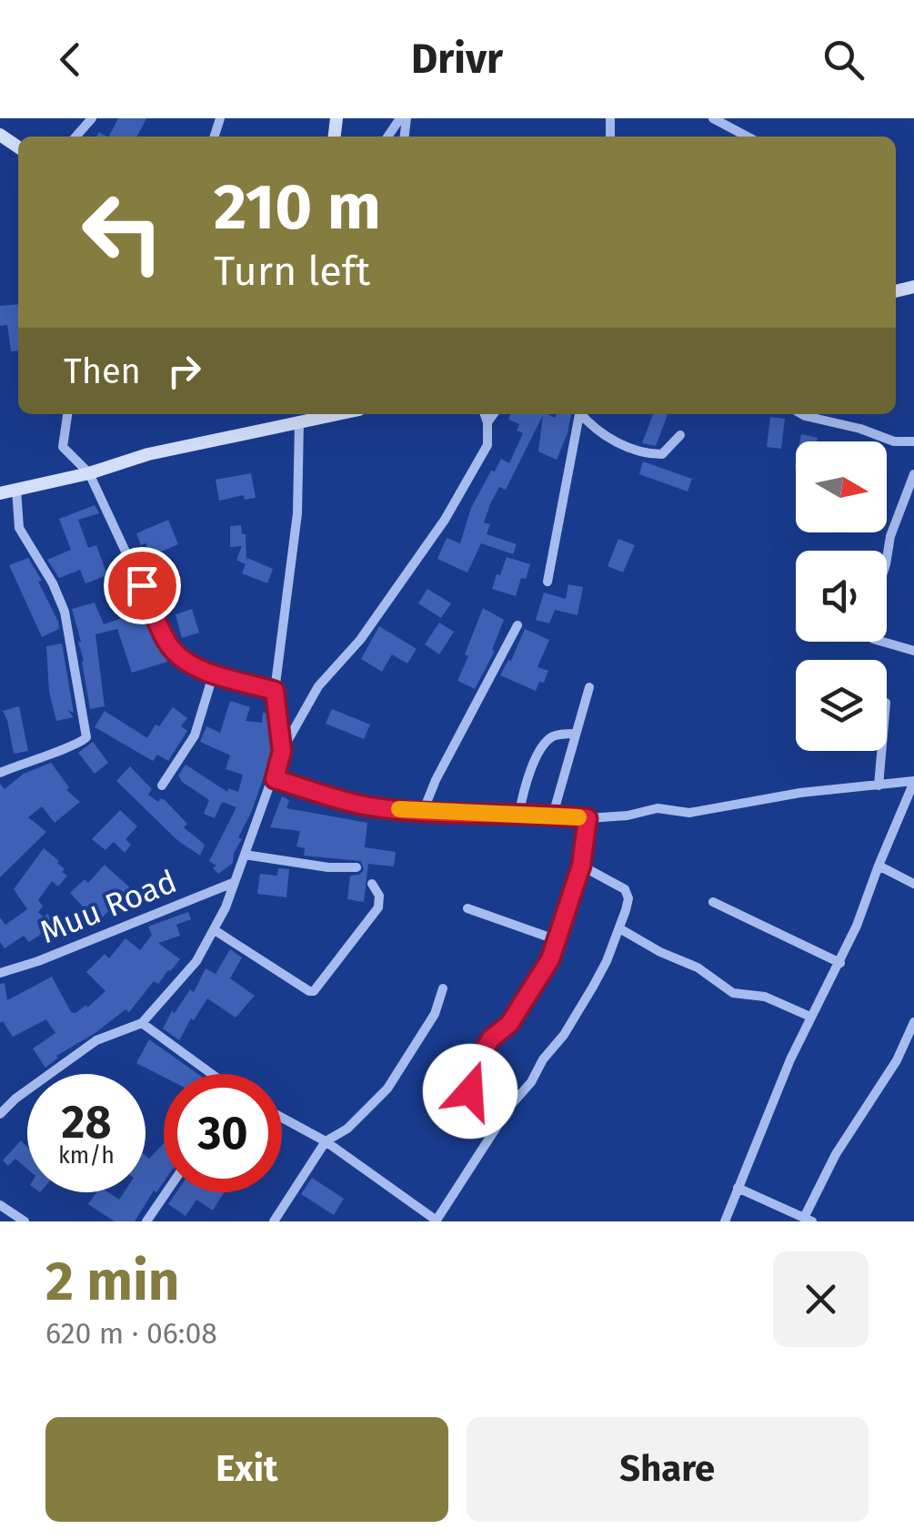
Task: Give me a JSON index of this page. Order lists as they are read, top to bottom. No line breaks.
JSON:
{"streets":{"street":["Muu Road"]},"north":"right","page":{"header":"Drivr","turn":["210 m","Turn left"],"then":"Then","speed":"28 km/h","limit":"30","heading":["2 min","620 m · 06:08"],"buttons":["Exit","Share"]}}
